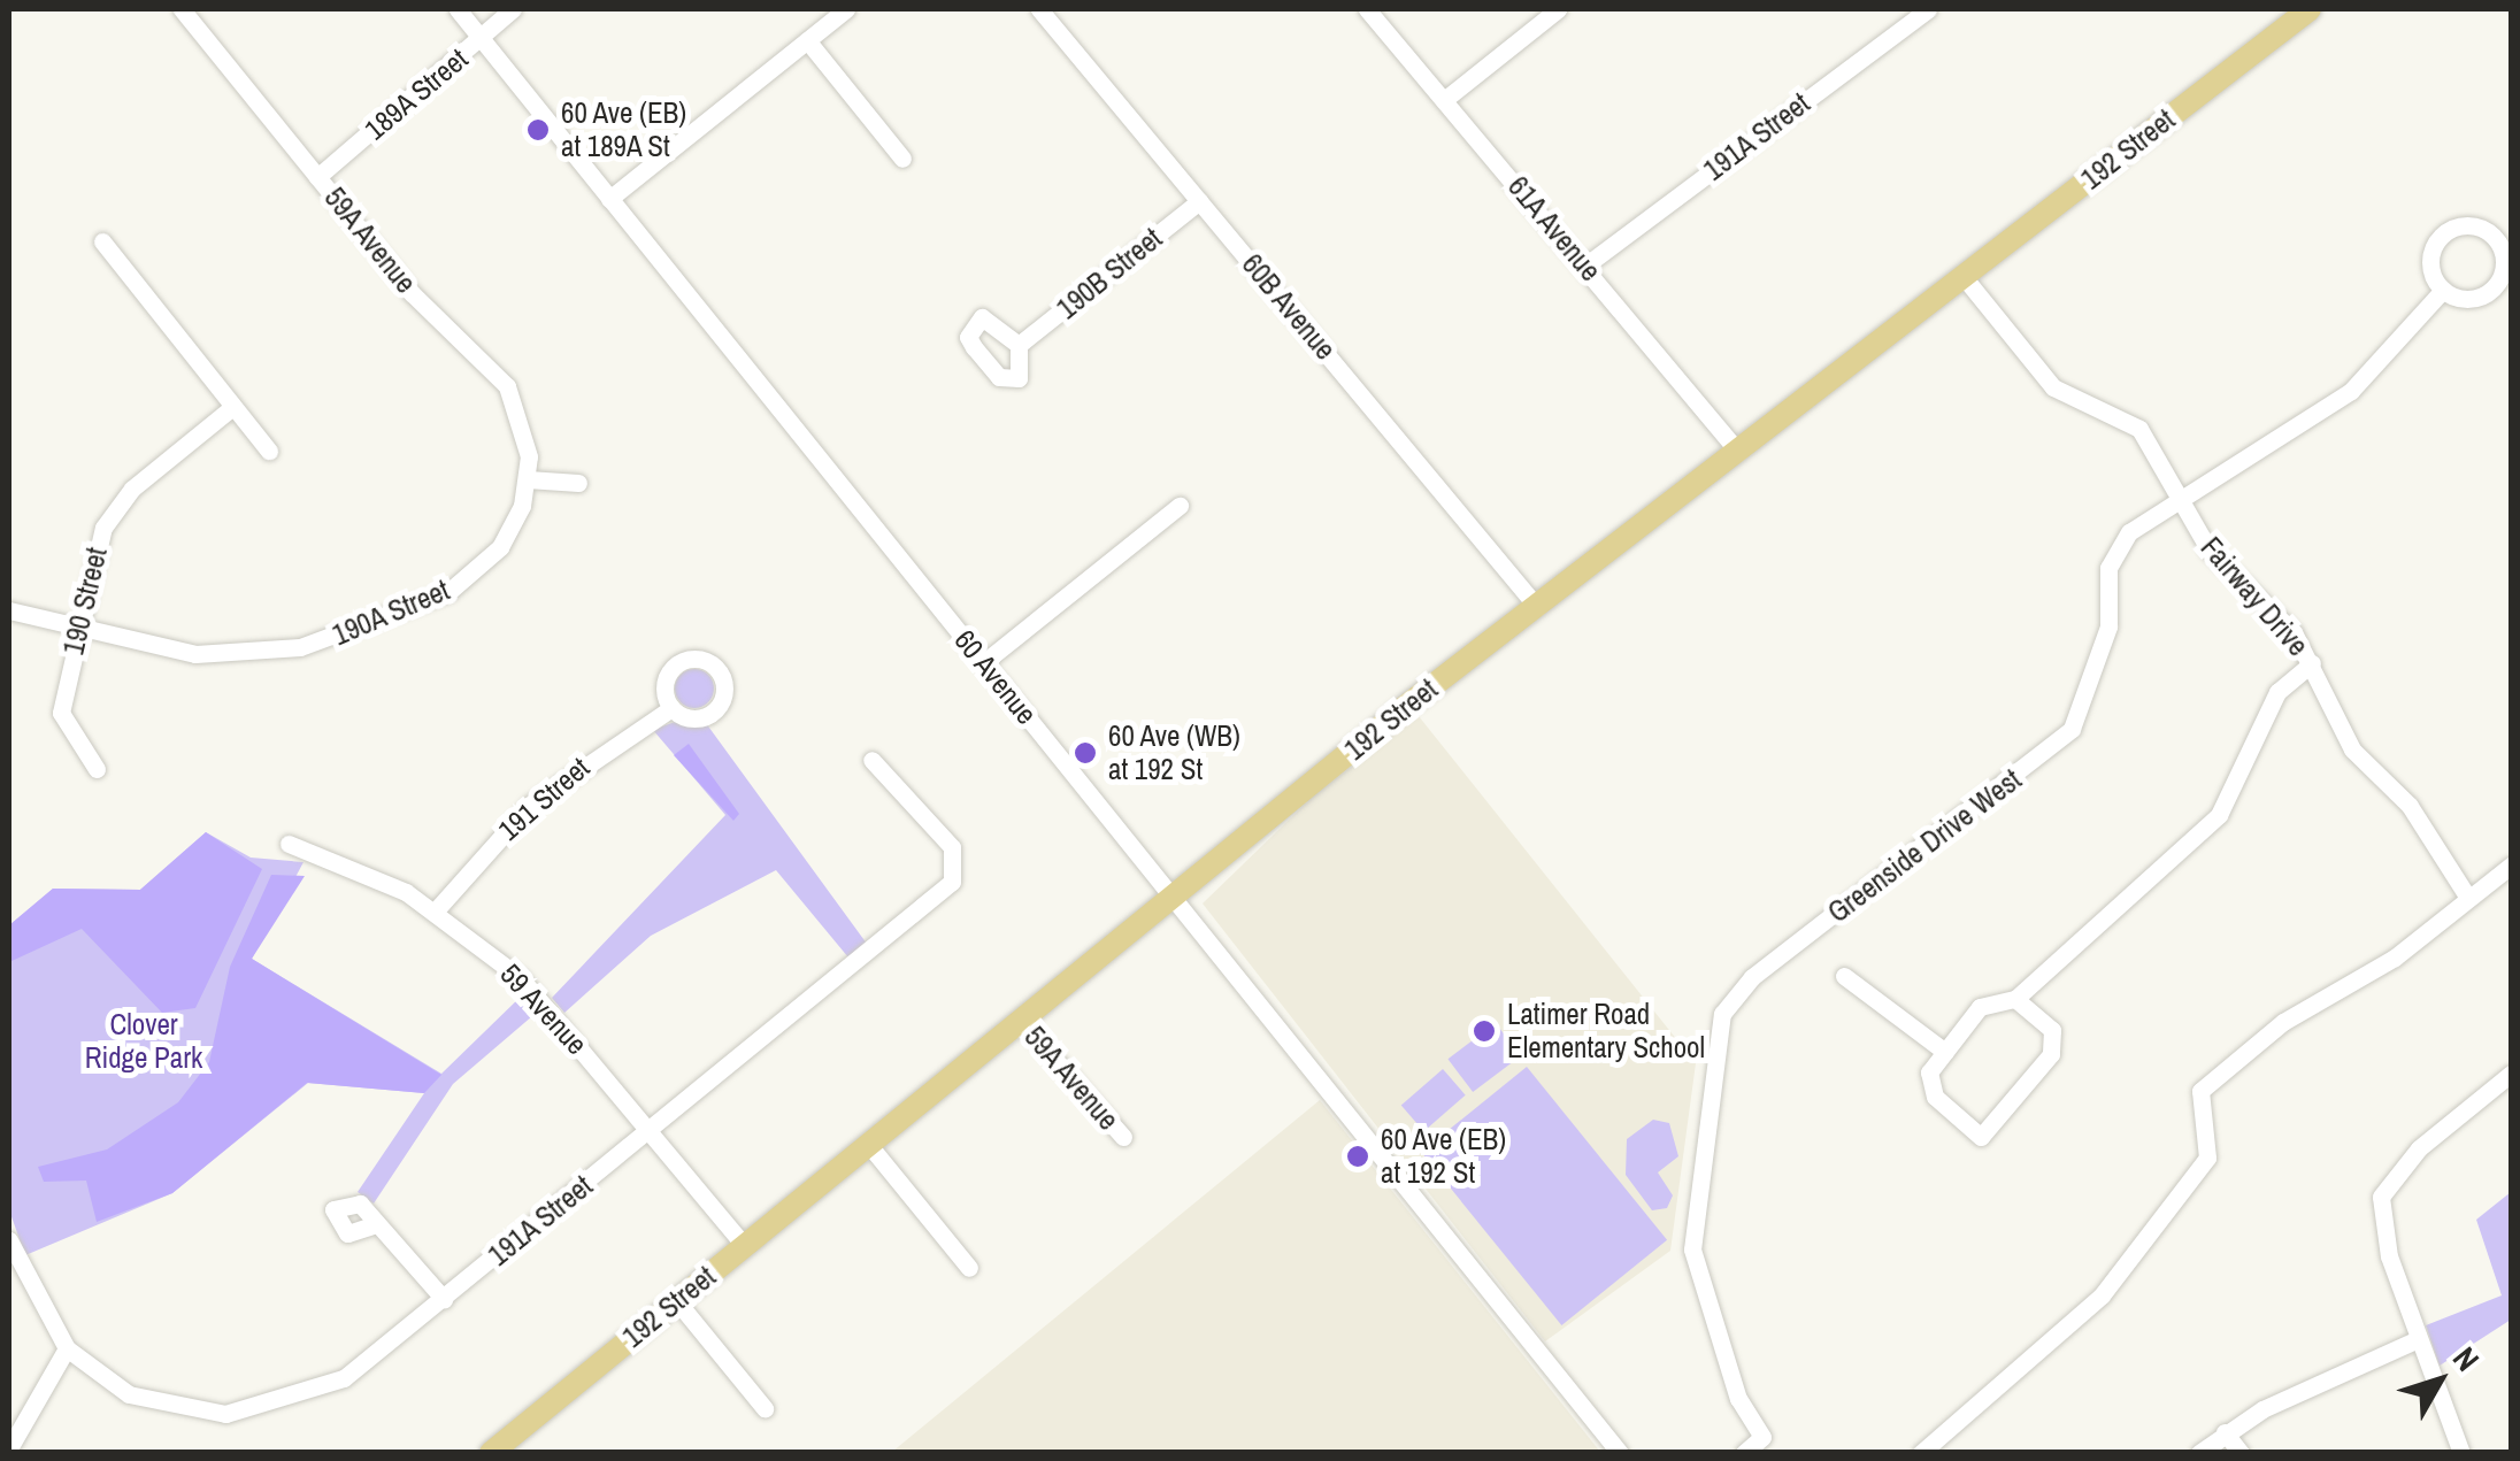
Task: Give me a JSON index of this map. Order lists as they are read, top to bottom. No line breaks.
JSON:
{"streets":{"main road":["192 Street"],"street":["189A Street","191A Street","61A Avenue","59A Avenue","190B Street","60B Avenue","Fairway Drive","190 Street","190A Street","60 Avenue","191 Street","Greenside Drive West","59 Avenue"]},"crossings":[["189A Street","59A Avenue"],["189A Street","60 Avenue"],["191A Street","61A Avenue"],["191A Street","59 Avenue"],["192 Street","61A Avenue"],["192 Street","59A Avenue"],["192 Street","60B Avenue"],["192 Street","Fairway Drive"],["192 Street","60 Avenue"],["192 Street","59 Avenue"],["59A Avenue","190A Street"],["190B Street","60B Avenue"],["Fairway Drive","Greenside Drive West"],["190 Street","190A Street"],["191 Street","59 Avenue"]],"parks":["Clover Ridge Park"],"places":["60 Ave (EB) at 189A St","60 Ave (WB) at 192 St","Latimer Road Elementary School","60 Ave (EB) at 192 St"],"north":"top right"}
